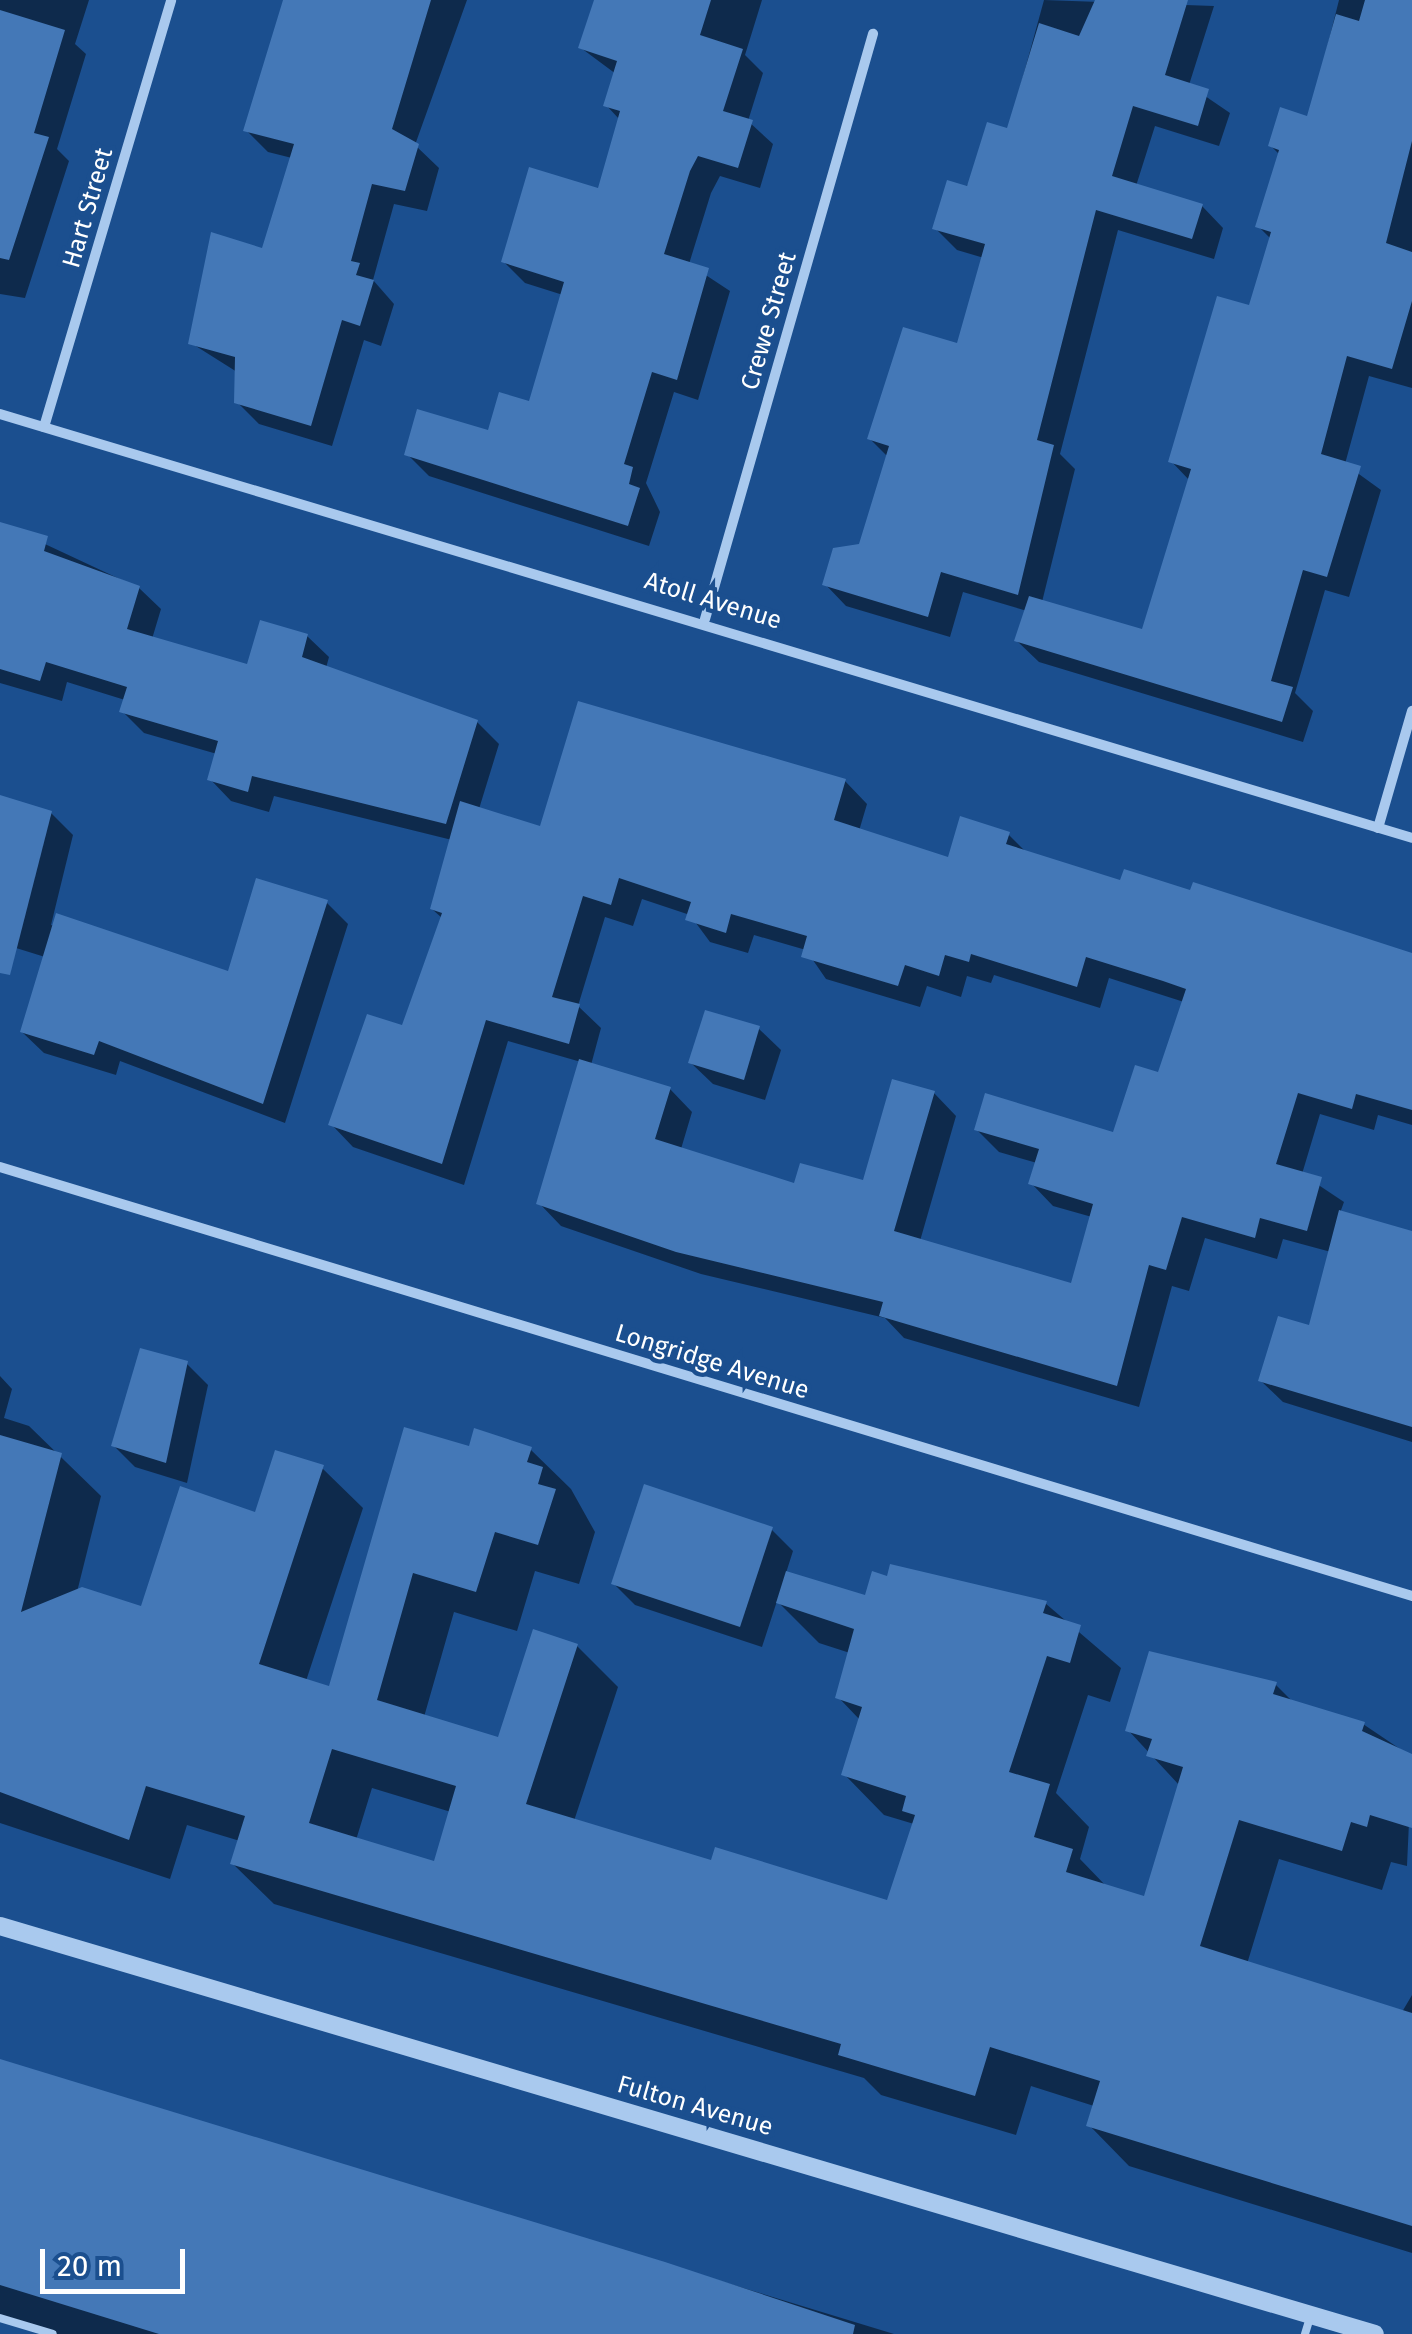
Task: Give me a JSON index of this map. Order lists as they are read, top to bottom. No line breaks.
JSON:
{"streets":{"street":["Hart Street","Crewe Street","Atoll Avenue","Longridge Avenue","Fulton Avenue"]},"crossings":[["Hart Street","Atoll Avenue"],["Crewe Street","Atoll Avenue"]],"scale_bar":"20 m"}
